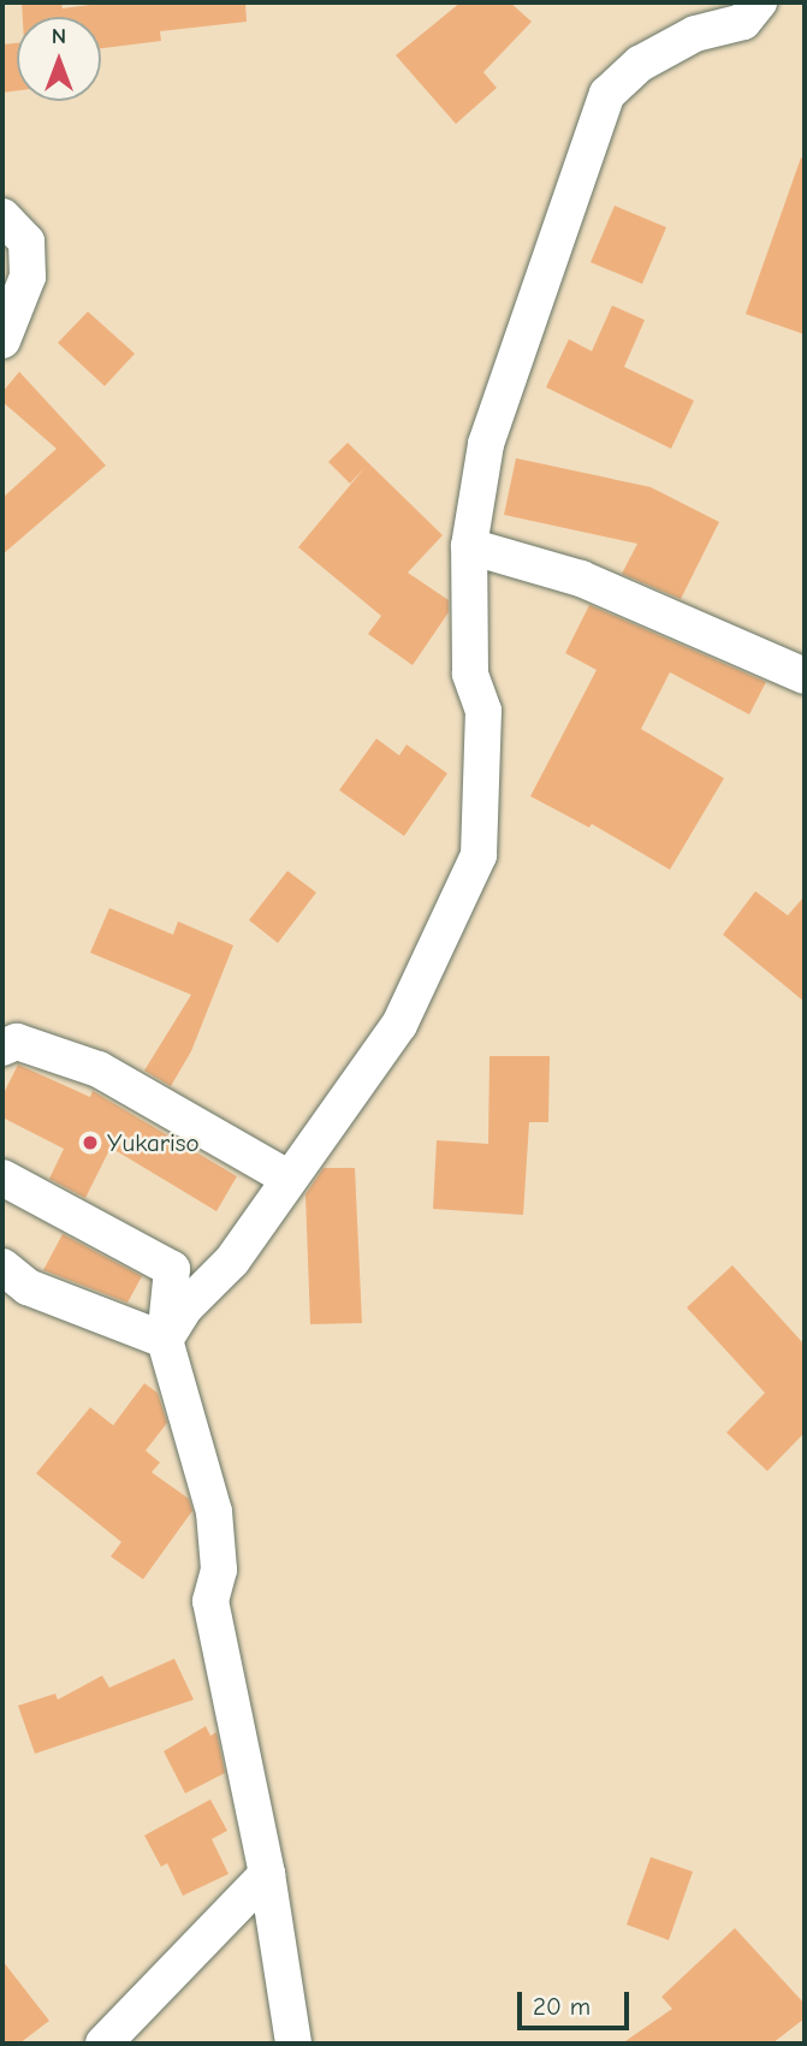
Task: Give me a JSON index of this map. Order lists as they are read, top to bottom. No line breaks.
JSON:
{"places":["Yukariso"],"scale_bar":"20 m","north":"top"}
